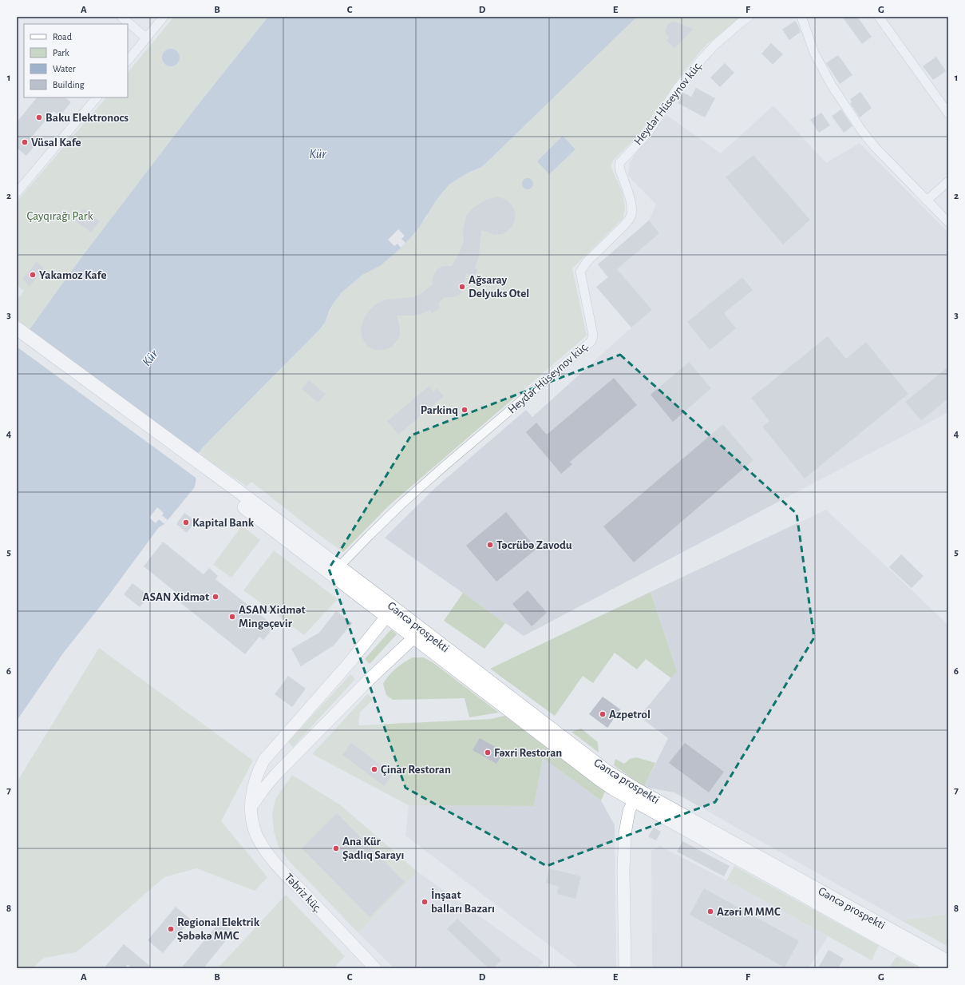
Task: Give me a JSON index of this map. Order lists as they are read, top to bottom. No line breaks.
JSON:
{"streets":{"main road":["Gəncə prospekti","Təbriz küç."],"street":["Heydər Hüseynov küç."]},"crossings":[["Heydər Hüseynov küç.","Gəncə prospekti"],["Gəncə prospekti","Təbriz küç."]],"water":["Kür"],"parks":["Çayqırağı Park"],"places":["Baku Elektronocs","Vüsal Kafe","Yakamoz Kafe","Ağsaray Delyuks Otel","Parkinq","Kapital Bank","Təcrübə Zavodu","ASAN Xidmət","ASAN Xidmət Mingəçevir","Azpetrol","Fəxri Restoran","Çinar Restoran","Ana Kür Şadlıq Sarayı","İnşaat balları Bazarı","Azəri M MMC","Regional Elektrik Şəbəkə MMC"],"legend":["Road","Park","Water","Building"],"grid":{"columns":["A","B","C","D","E","F","G"],"rows":["1","2","3","4","5","6","7","8"]}}
